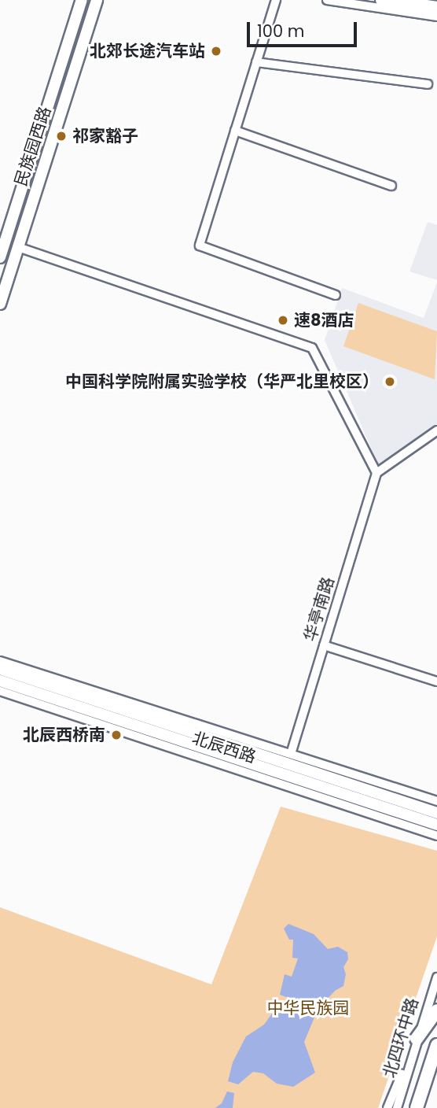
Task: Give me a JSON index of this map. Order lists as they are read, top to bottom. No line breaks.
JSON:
{"streets":{"main road":["民族园西路","北辰西路"],"street":["华亭南路","北四环中路"]},"crossings":[["华亭南路","北辰西路"]],"parks":["中华民族园"],"places":["北郊长途汽车站","祁家豁子","速8酒店","中国科学院附属实验学校（华严北里校区）","北辰西桥南"],"scale_bar":"100 m"}
